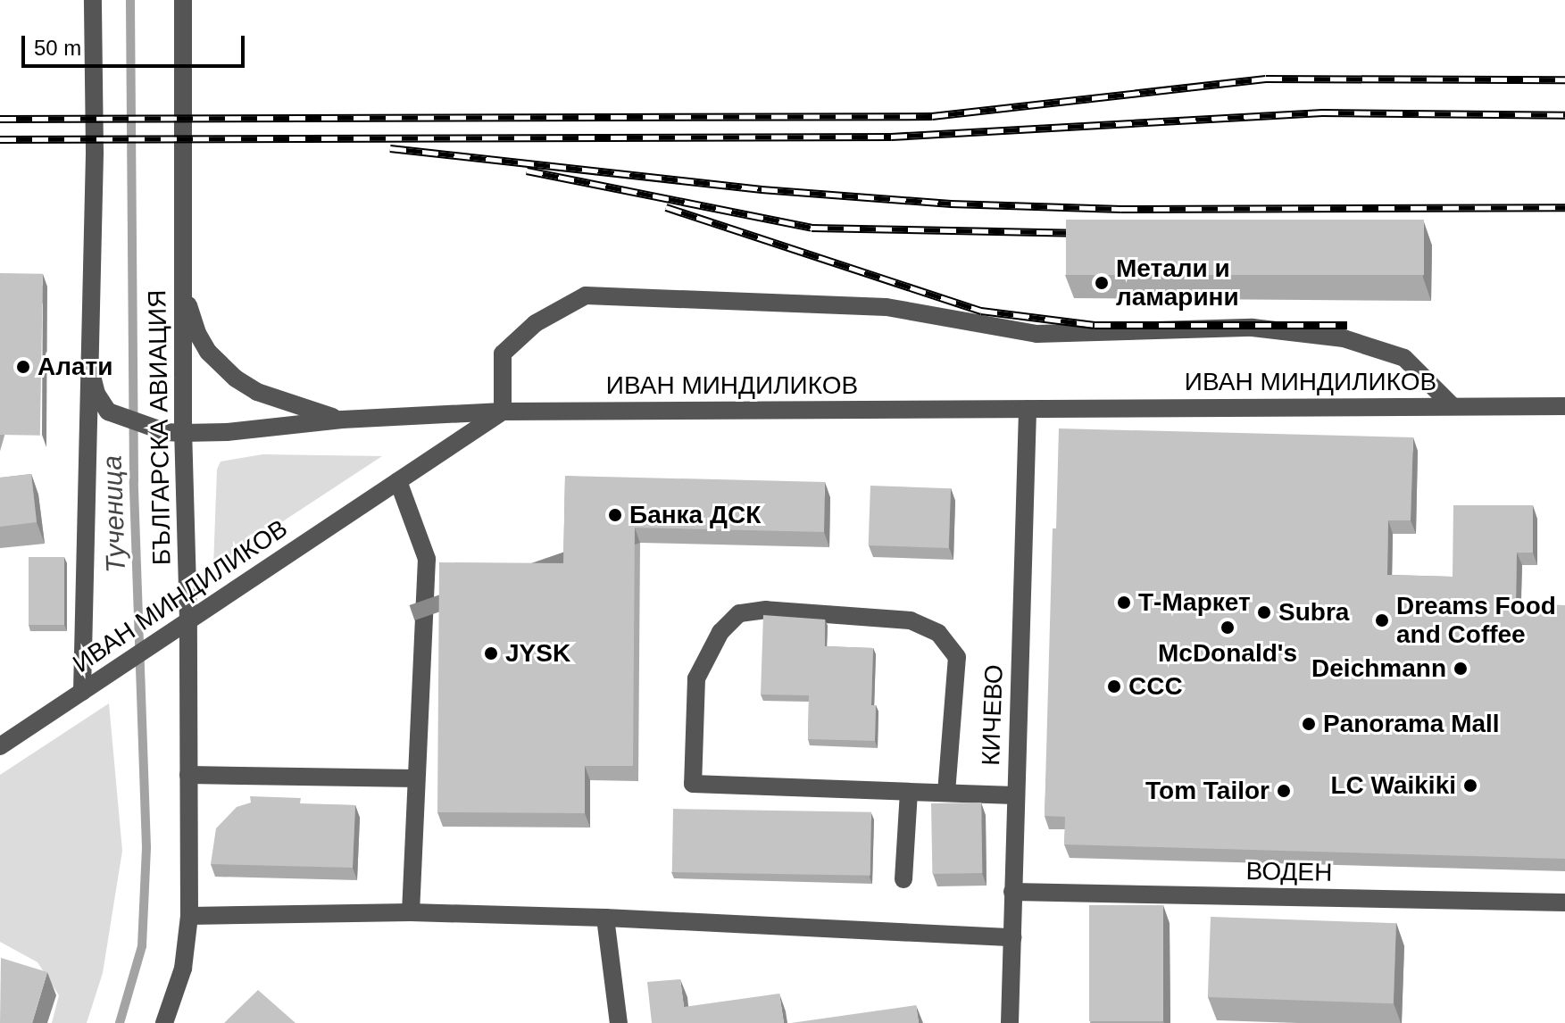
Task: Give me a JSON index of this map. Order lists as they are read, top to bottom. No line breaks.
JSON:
{"streets":{"street":["ИВАН МИНДИЛИКОВ","БЪЛГАРСКА АВИАЦИЯ","КИЧЕВО","ВОДЕН"]},"crossings":[["ИВАН МИНДИЛИКОВ","БЪЛГАРСКА АВИАЦИЯ"],["ИВАН МИНДИЛИКОВ","КИЧЕВО"],["КИЧЕВО","ВОДЕН"]],"water":["Тученица"],"places":["Метали и ламарини","Алати","Банка ДСК","Т-Маркет","Subra","Dreams Food and Coffee","McDonald's","JYSK","Deichmann","CCC","Panorama Mall","LC Waikiki","Tom Tailor"],"scale_bar":"50 m"}
